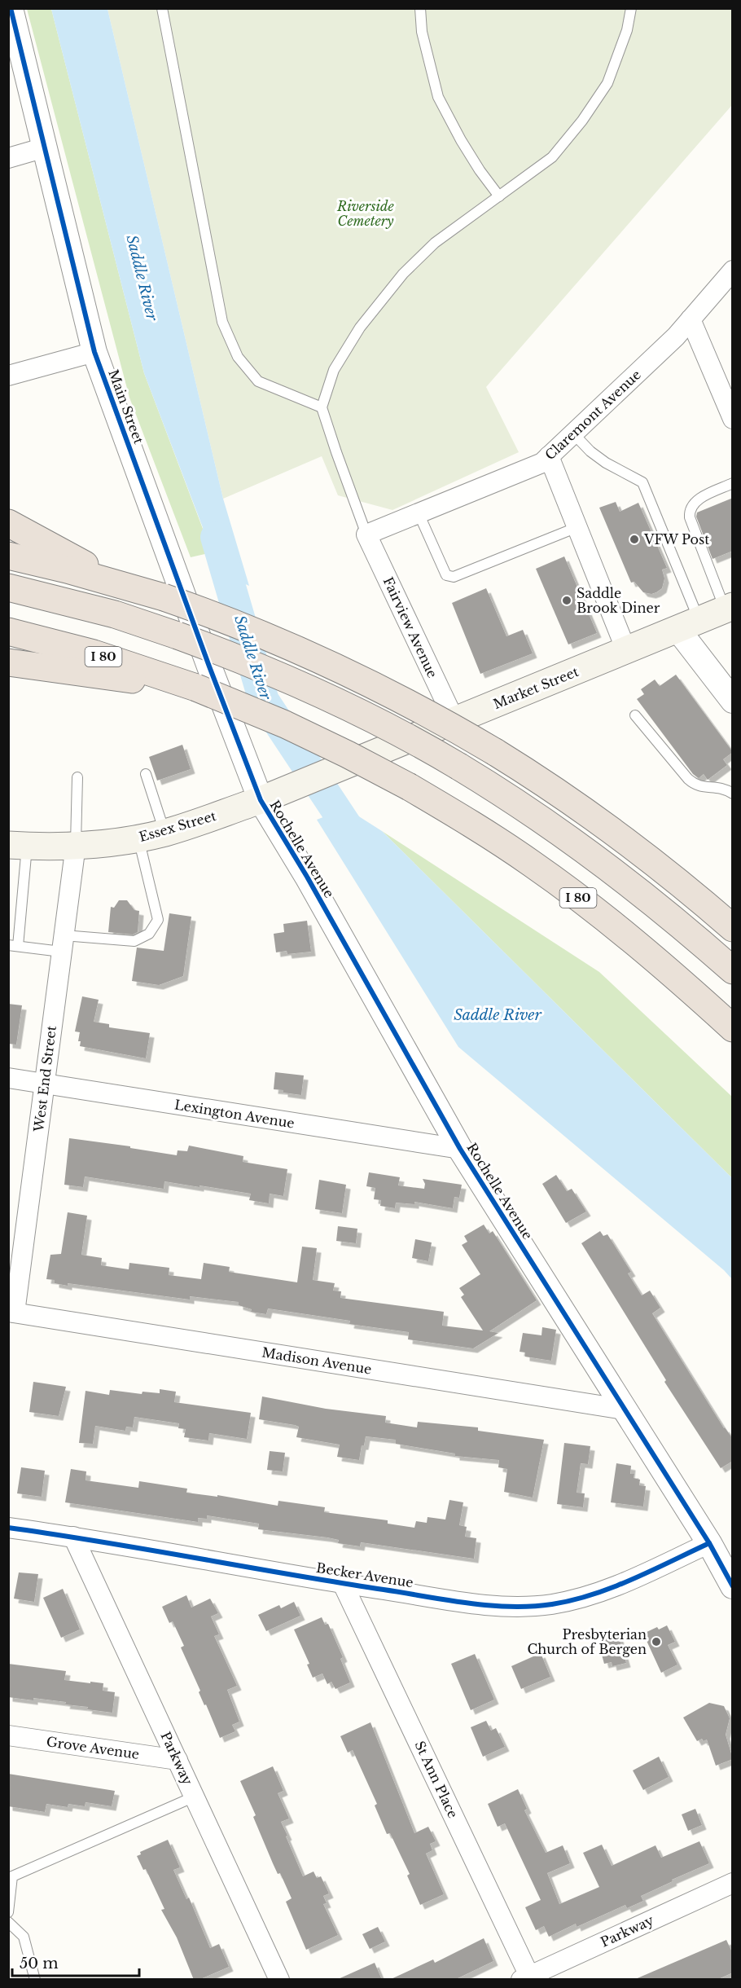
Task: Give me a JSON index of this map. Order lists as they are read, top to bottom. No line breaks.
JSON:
{"streets":{"highway":["I 80"],"main road":["Market Street","Essex Street"],"street":["Main Street","Claremont Avenue","Fairview Avenue","Rochelle Avenue","West End Street","Lexington Avenue","Madison Avenue","Becker Avenue","Grove Avenue","Parkway","St Ann Place"]},"crossings":[["Main Street","Essex Street"],["Main Street","Rochelle Avenue"],["Claremont Avenue","Fairview Avenue"],["Fairview Avenue","Market Street"],["Market Street","Essex Street"],["Essex Street","Rochelle Avenue"],["Essex Street","West End Street"],["Rochelle Avenue","Lexington Avenue"],["Rochelle Avenue","Madison Avenue"],["Rochelle Avenue","Becker Avenue"],["West End Street","Lexington Avenue"],["West End Street","Madison Avenue"],["Becker Avenue","Parkway"],["Becker Avenue","St Ann Place"],["Grove Avenue","Parkway"],["Parkway","St Ann Place"]],"water":["Saddle River"],"parks":["Riverside Cemetery"],"places":["VFW Post","Saddle Brook Diner","Presbyterian Church of Bergen"],"scale_bar":"50 m"}
